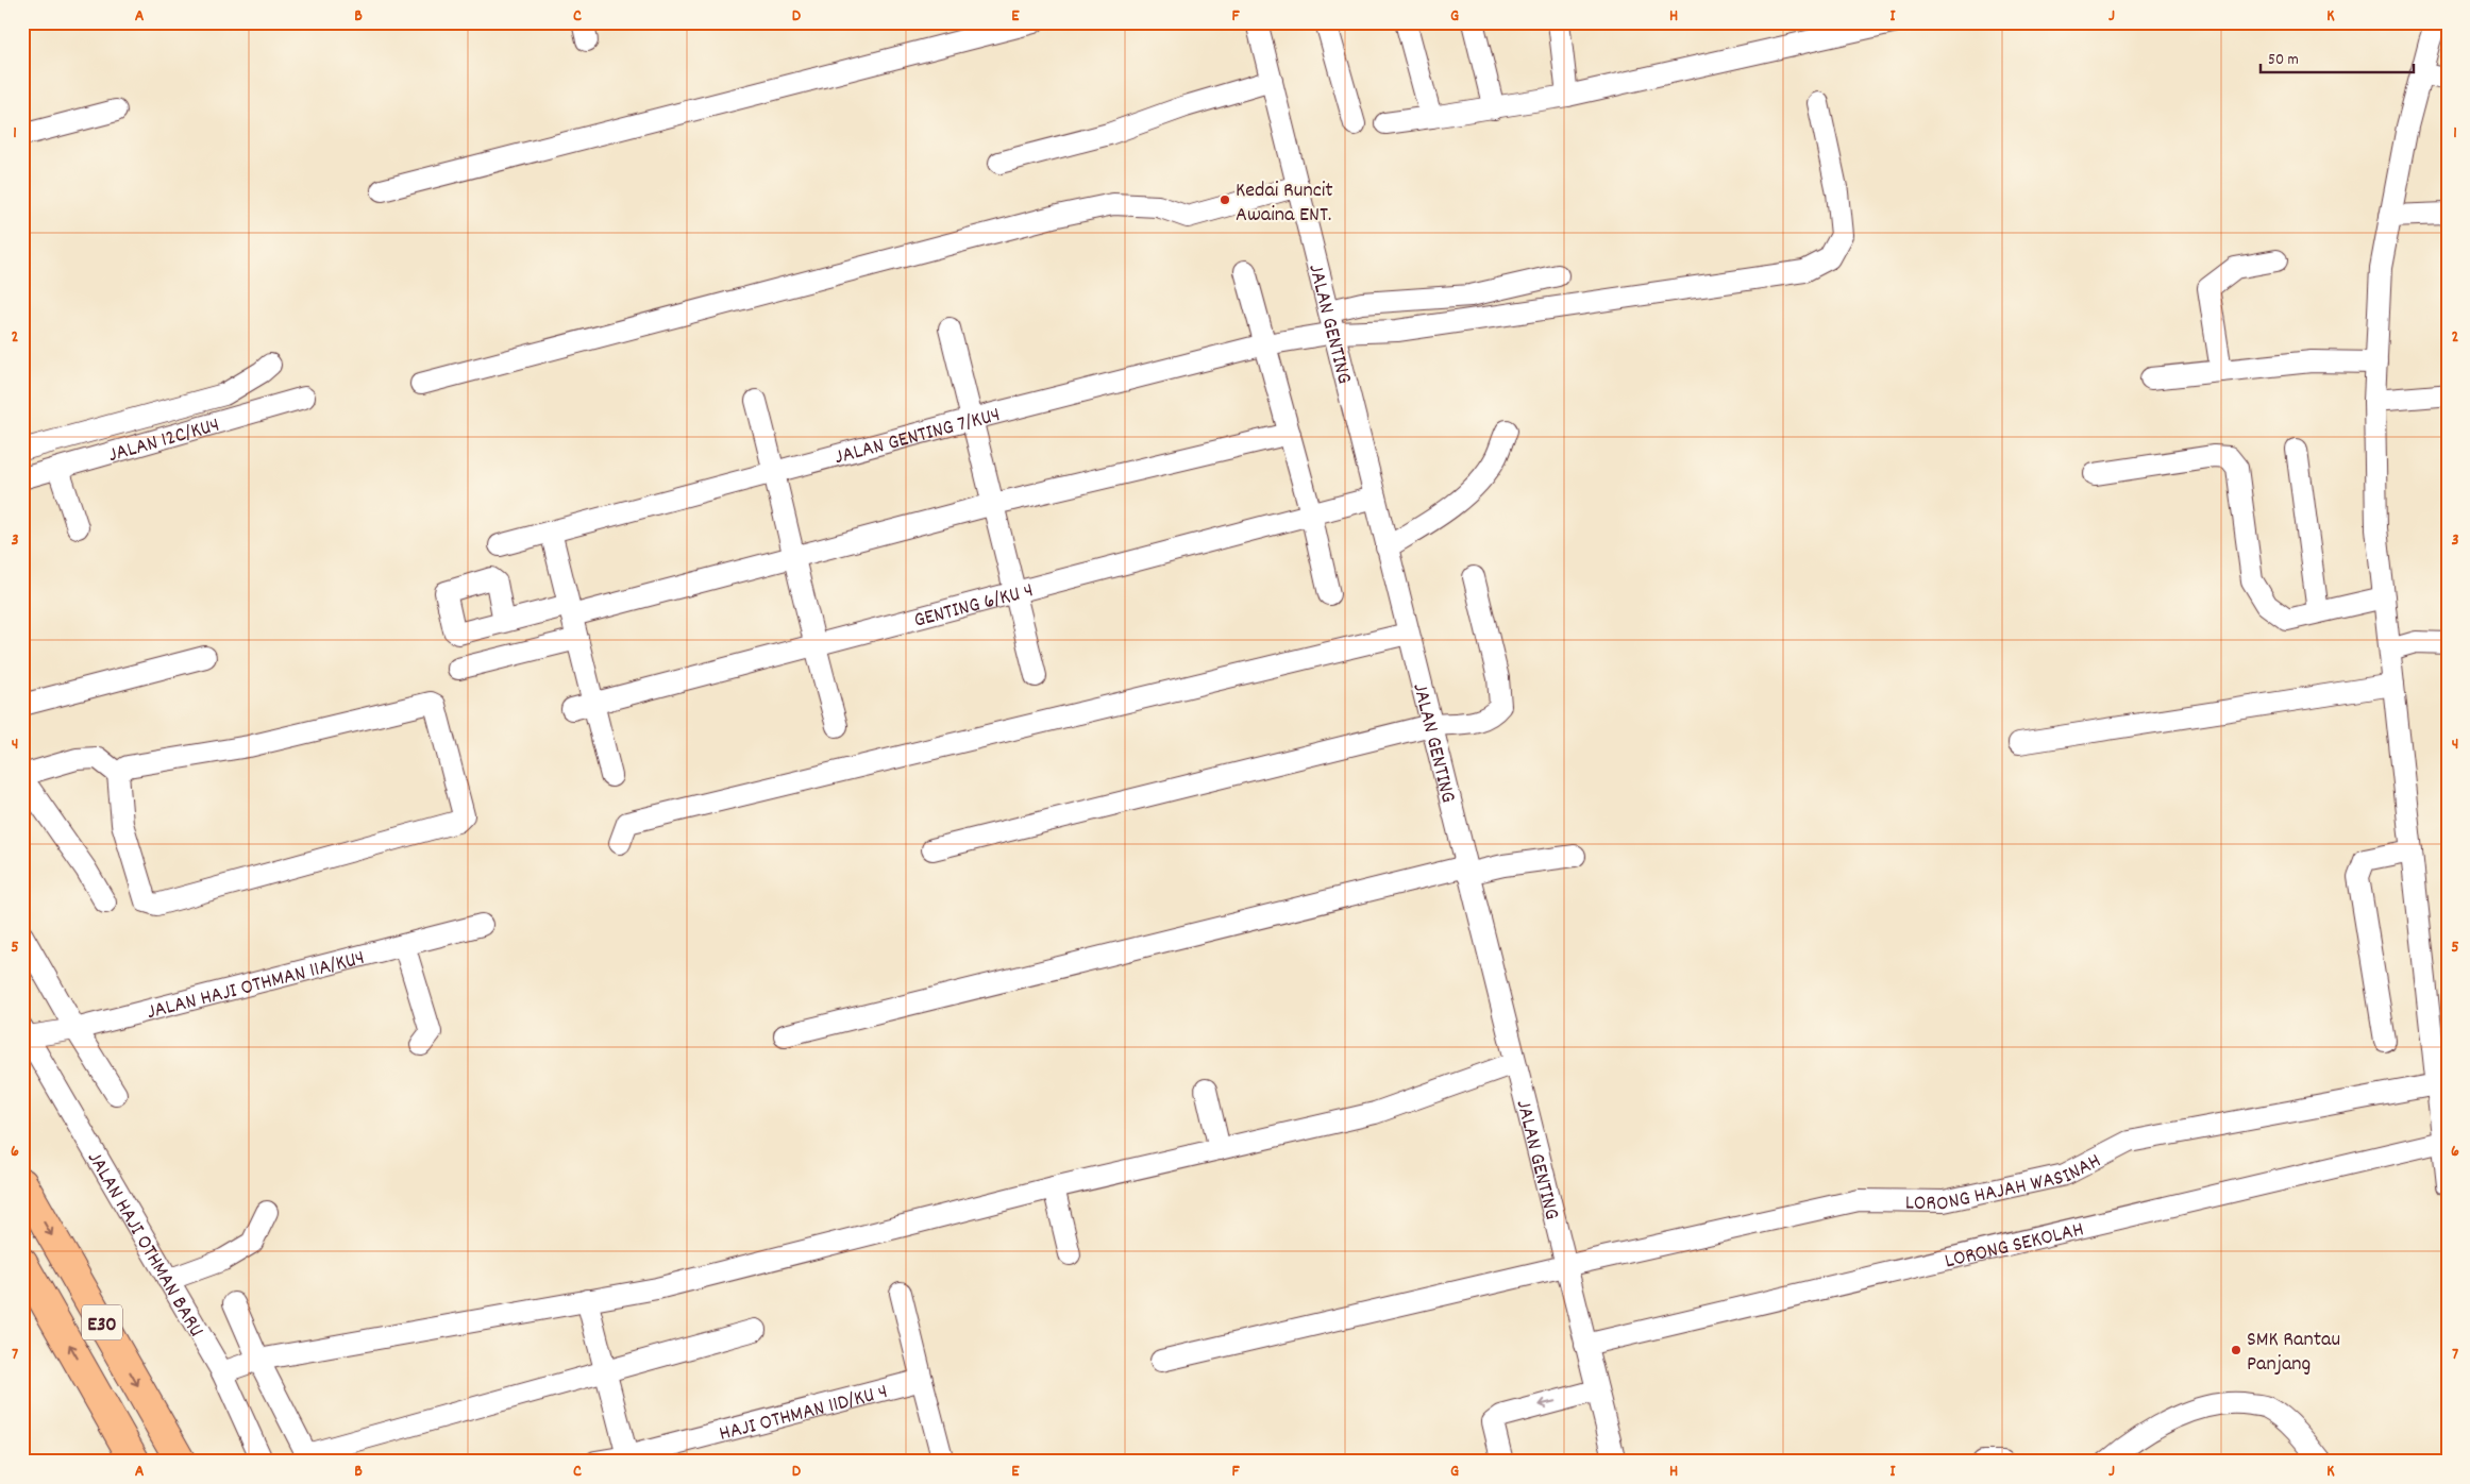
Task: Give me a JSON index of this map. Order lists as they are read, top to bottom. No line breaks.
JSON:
{"streets":{"highway":["E30"],"street":["JALAN GENTING","JALAN GENTING 7/KU4","JALAN 12C/KU4","GENTING 6/KU 4","JALAN HAJI OTHMAN 11A/KU4","LORONG HAJAH WASINAH","JALAN HAJI OTHMAN BARU","LORONG SEKOLAH","HAJI OTHMAN 11D/KU 4"]},"crossings":[["JALAN GENTING","JALAN GENTING 7/KU4"],["JALAN GENTING","GENTING 6/KU 4"],["JALAN GENTING","LORONG HAJAH WASINAH"],["JALAN GENTING","LORONG SEKOLAH"],["JALAN HAJI OTHMAN 11A/KU4","JALAN HAJI OTHMAN BARU"]],"places":["Kedai Runcit Awaina ENT.","SMK Rantau Panjang"],"scale_bar":"50 m","grid":{"columns":["A","B","C","D","E","F","G","H","I","J","K"],"rows":["1","2","3","4","5","6","7"]}}
